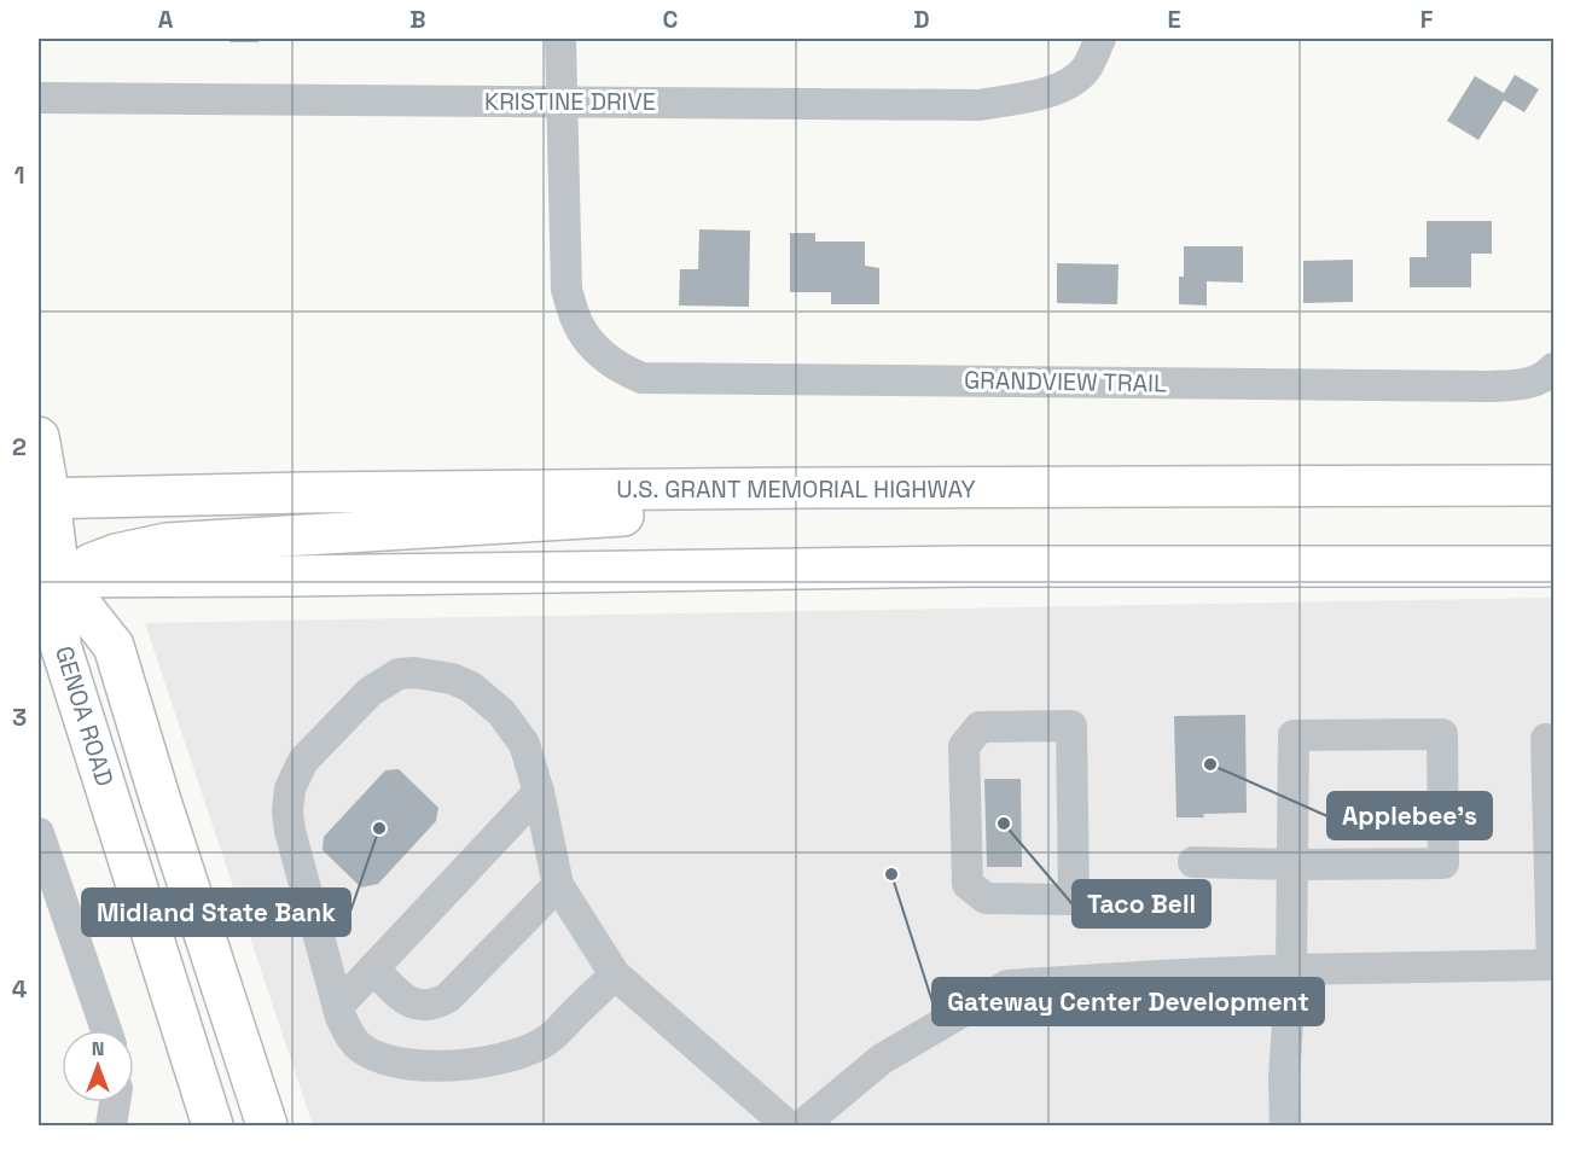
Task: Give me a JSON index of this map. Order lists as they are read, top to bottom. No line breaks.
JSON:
{"streets":{"main road":["U.S. GRANT MEMORIAL HIGHWAY","GENOA ROAD"],"street":["KRISTINE DRIVE","GRANDVIEW TRAIL"]},"crossings":[["KRISTINE DRIVE","GRANDVIEW TRAIL"]],"places":["Applebee's","Taco Bell","Midland State Bank","Gateway Center Development"],"north":"top","grid":{"columns":["A","B","C","D","E","F"],"rows":["1","2","3","4"]}}
